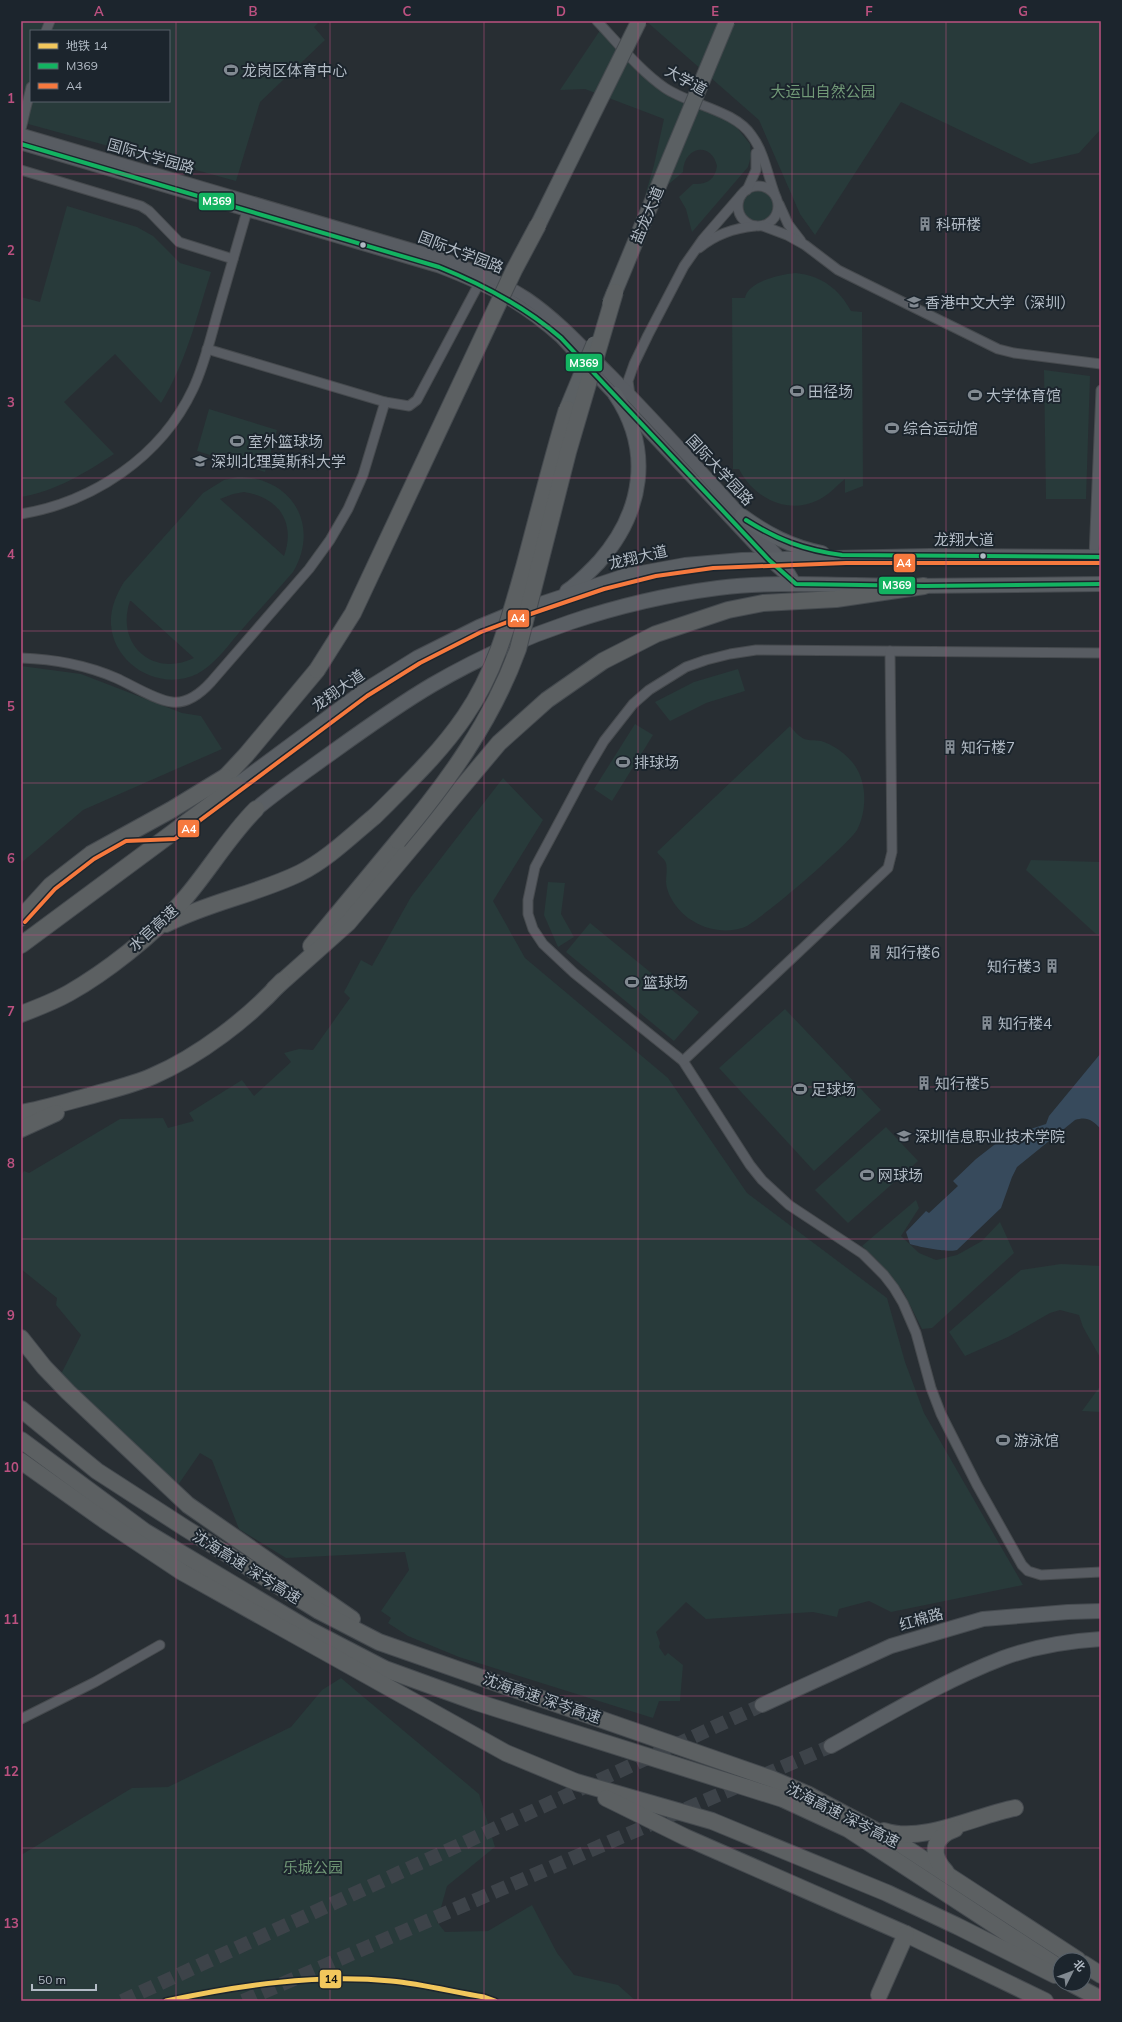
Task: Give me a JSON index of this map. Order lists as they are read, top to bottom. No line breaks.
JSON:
{"streets":{"highway":["盐龙大道","水官高速","沈海高速 深岑高速"],"main road":["龙翔大道","红棉路"],"street":["大学道","国际大学园路"]},"crossings":[["国际大学园路","龙翔大道"]],"parks":["大运山自然公园","乐城公园"],"places":{"sports":["龙岗区体育中心","田径场","大学体育馆","综合运动馆","室外篮球场","排球场","篮球场","足球场","网球场","游泳馆"],"building":["科研楼","知行楼7","知行楼6","知行楼3","知行楼4","知行楼5"],"school or university":["香港中文大学（深圳）","深圳北理莫斯科大学","深圳信息职业技术学院"]},"lines":["transit line M369","transit line A4","metro line 14"],"legend":["地铁 14","M369","A4"],"scale_bar":"50 m","north":"top right","grid":{"columns":["A","B","C","D","E","F","G"],"rows":["1","2","3","4","5","6","7","8","9","10","11","12","13"]}}
